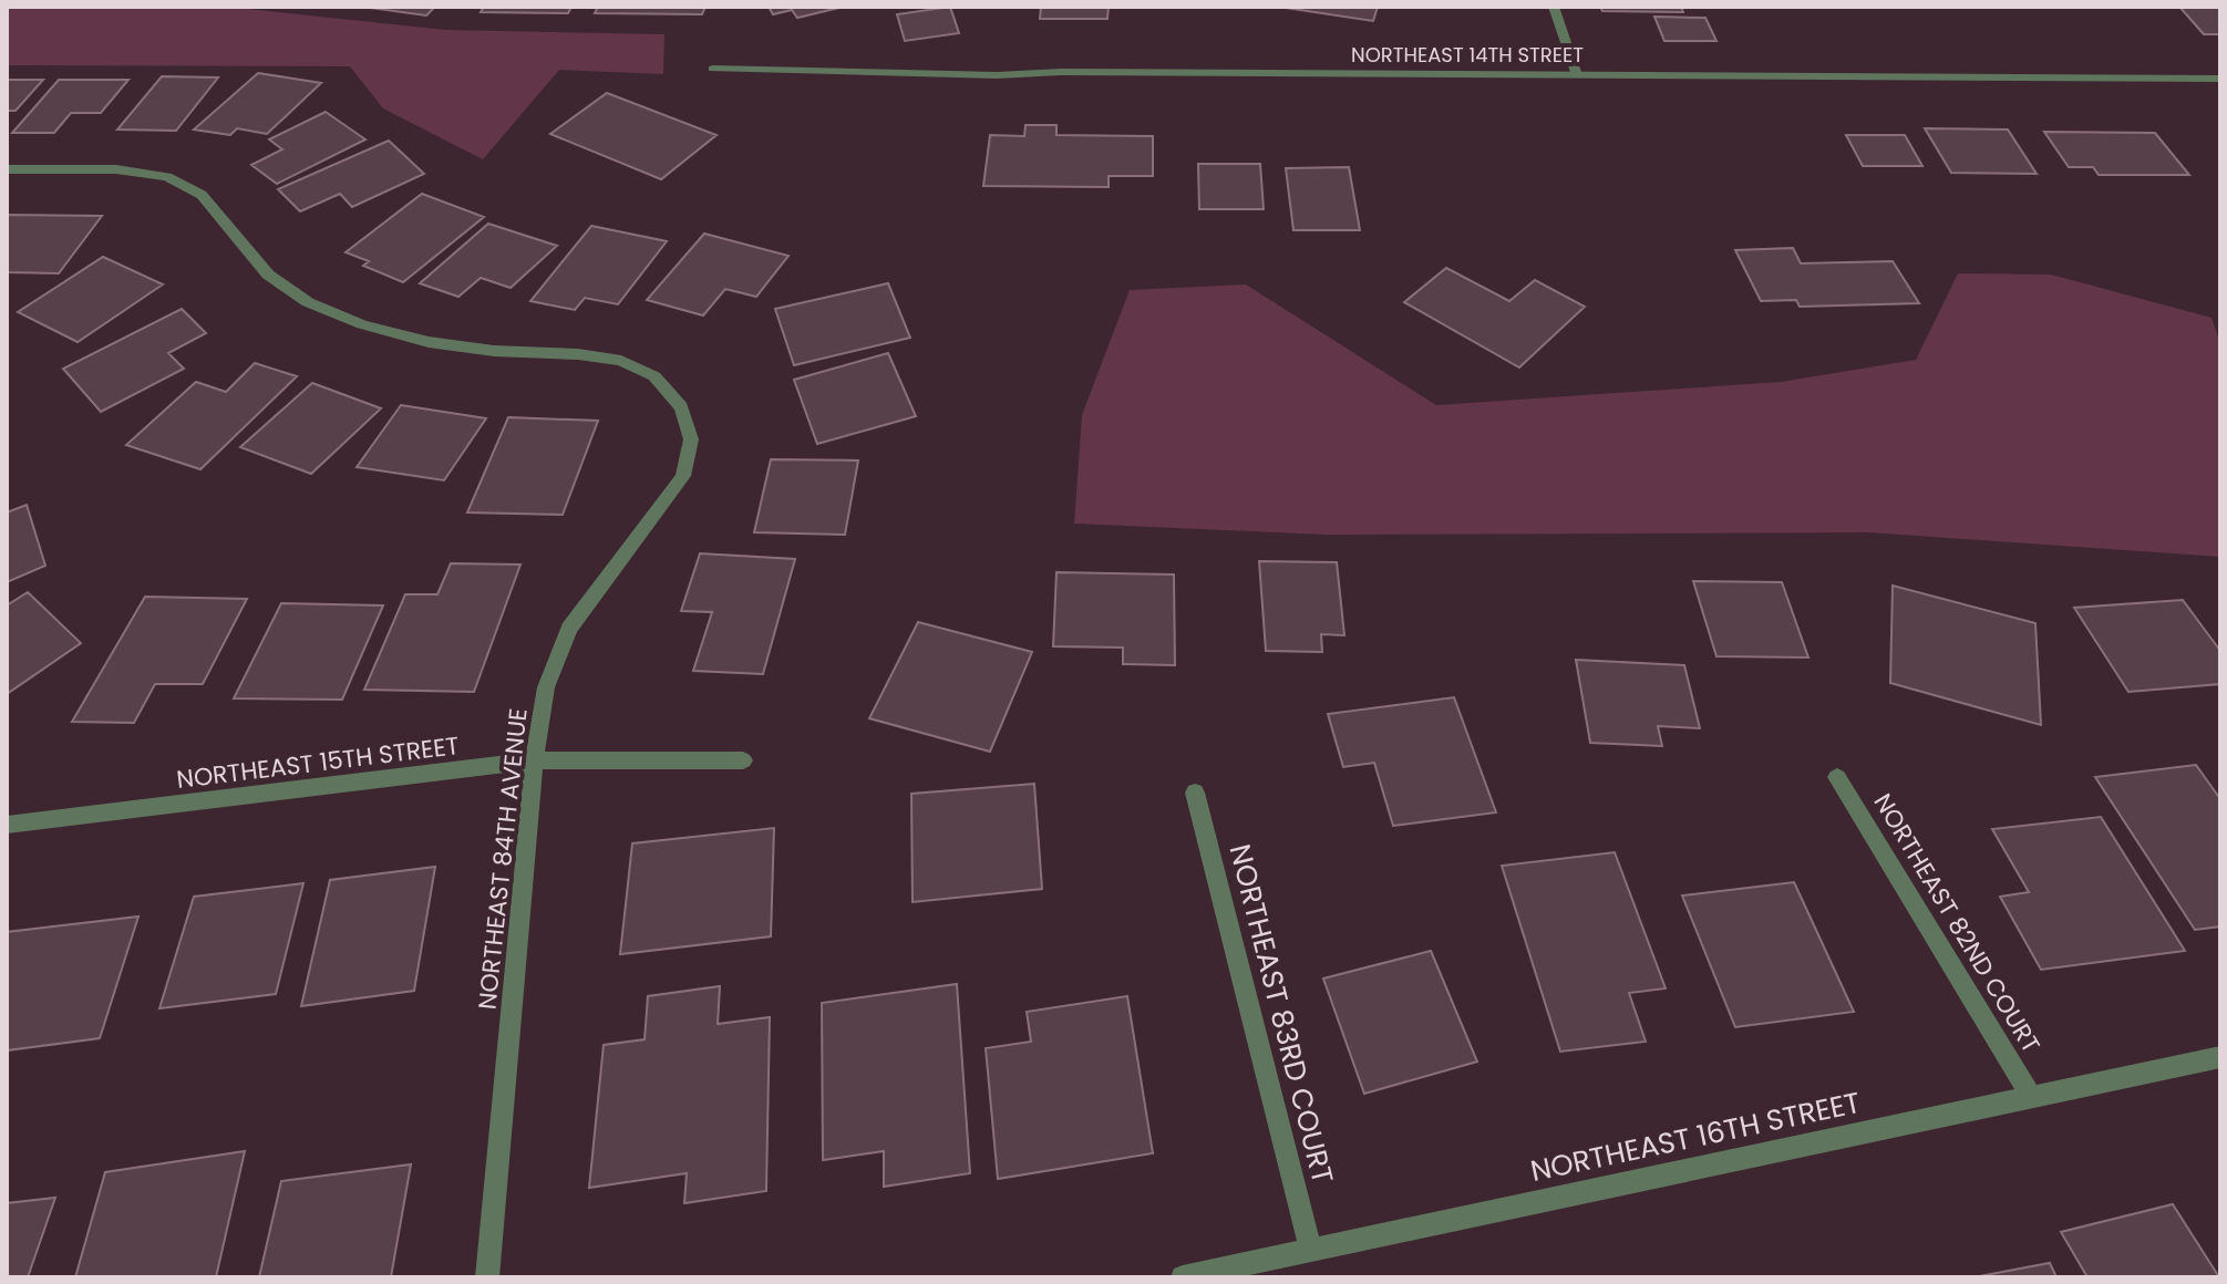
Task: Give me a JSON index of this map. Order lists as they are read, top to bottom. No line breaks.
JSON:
{"streets":{"street":["NORTHEAST 14TH STREET","NORTHEAST 15TH STREET","NORTHEAST 84TH AVENUE","NORTHEAST 82ND COURT","NORTHEAST 83RD COURT","NORTHEAST 16TH STREET"]},"crossings":[["NORTHEAST 15TH STREET","NORTHEAST 84TH AVENUE"],["NORTHEAST 82ND COURT","NORTHEAST 16TH STREET"],["NORTHEAST 83RD COURT","NORTHEAST 16TH STREET"]]}
